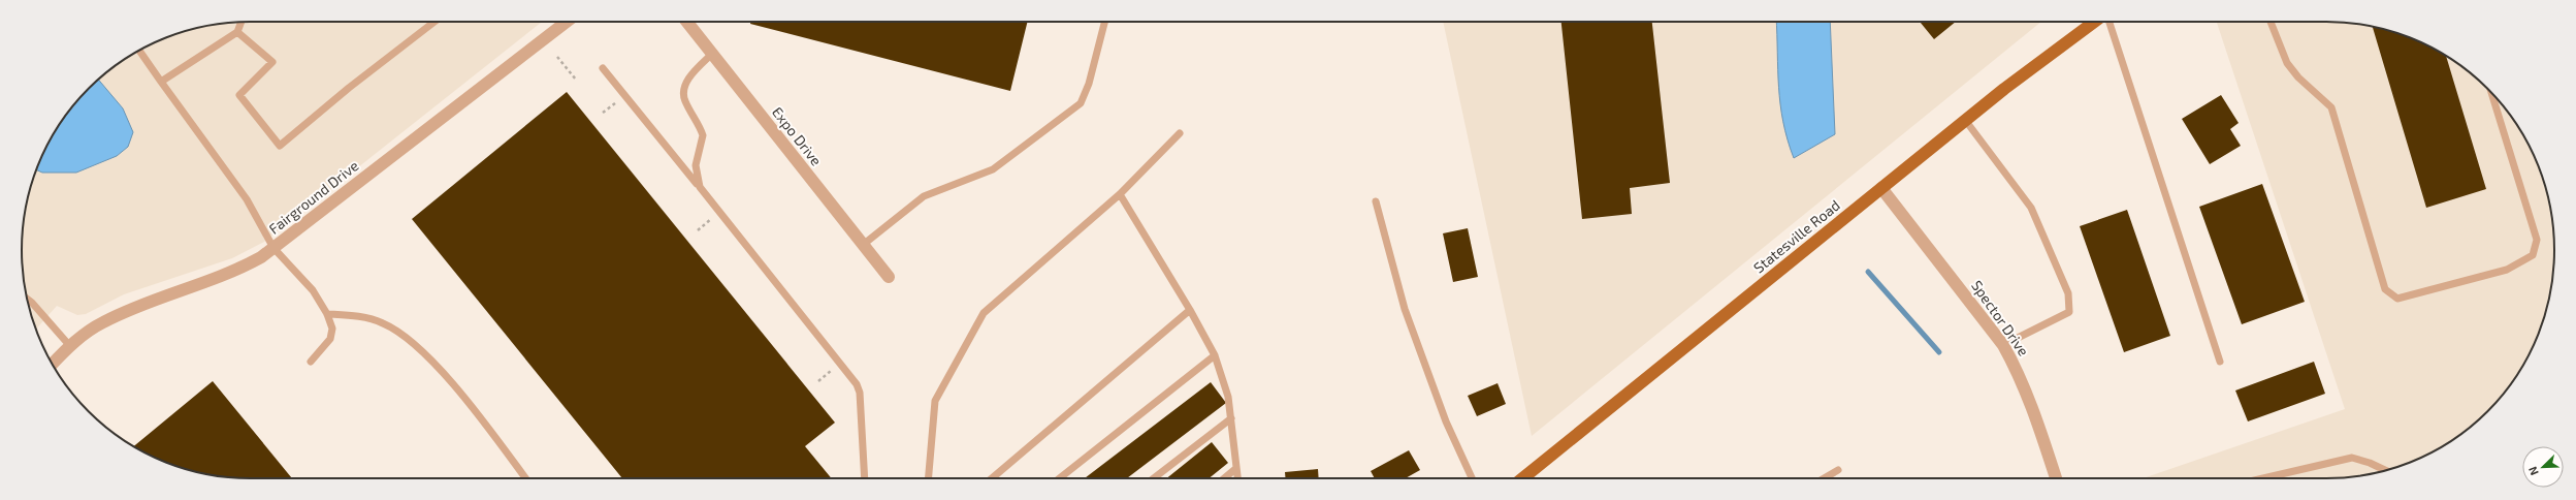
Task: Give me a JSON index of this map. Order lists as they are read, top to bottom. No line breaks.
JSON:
{"streets":{"main road":["Statesville Road"],"street":["Expo Drive","Fairground Drive","Spector Drive"]},"crossings":[["Statesville Road","Spector Drive"]],"north":"bottom left"}
